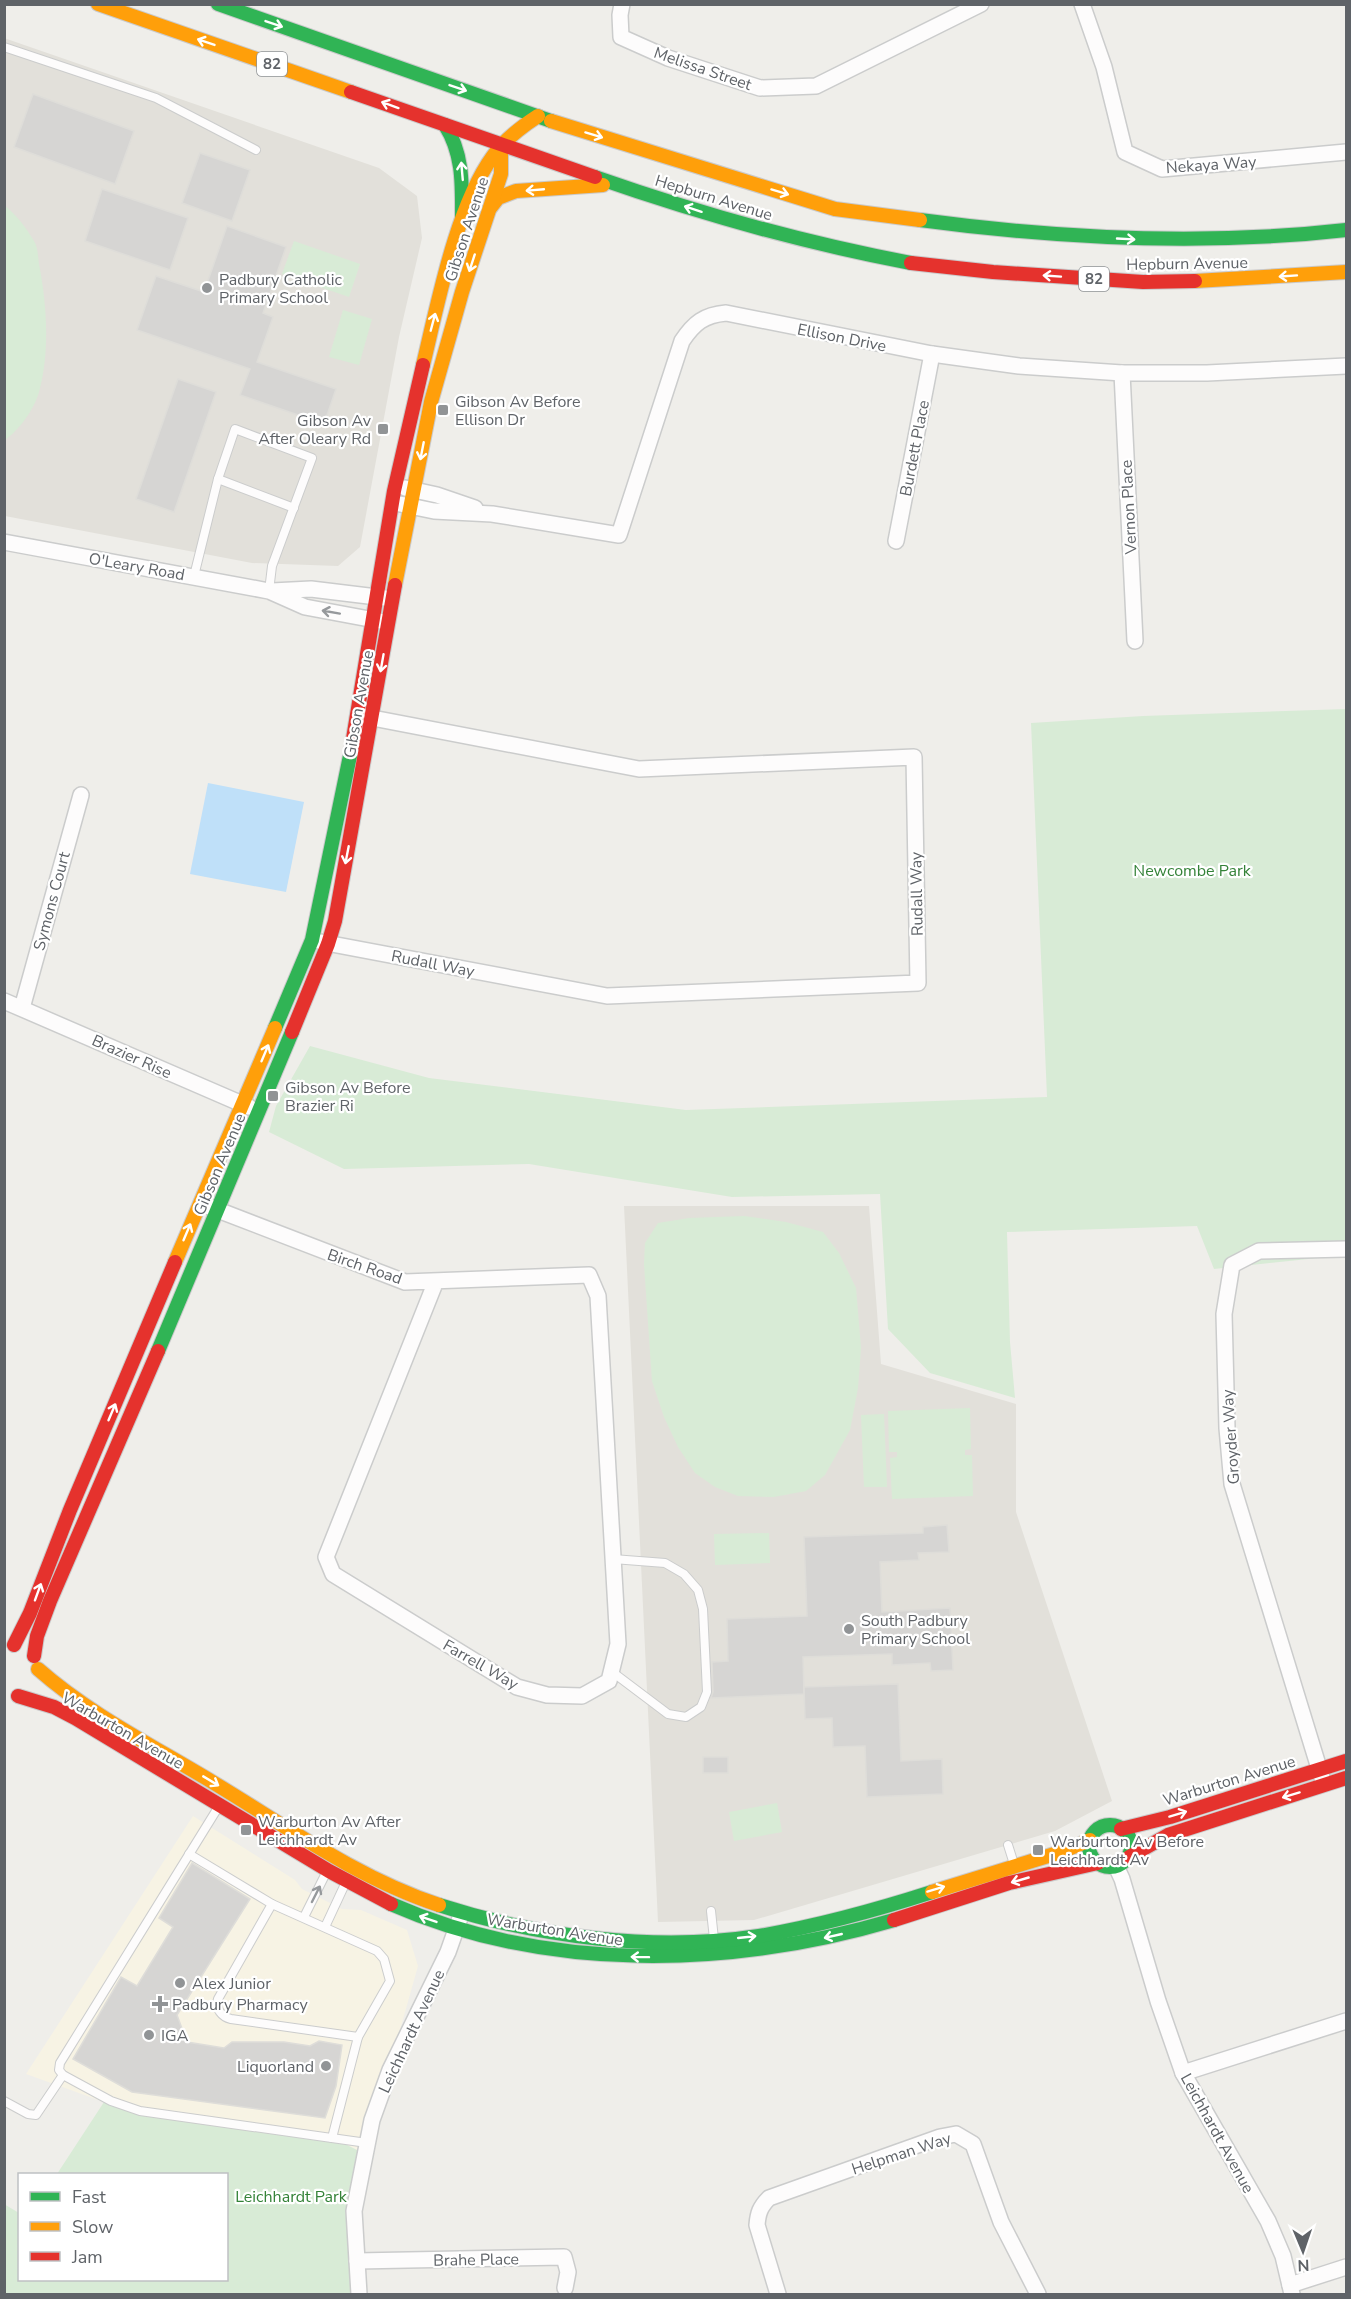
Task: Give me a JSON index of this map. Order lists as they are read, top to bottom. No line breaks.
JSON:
{"streets":{"main road":["82","Hepburn Avenue","Gibson Avenue","Warburton Avenue"],"street":["Melissa Street","Nekaya Way","Ellison Drive","Burdett Place","Vernon Place","O'Leary Road","Rudall Way","Symons Court","Brazier Rise","Birch Road","Groyder Way","Farrell Way","Leichhardt Avenue","Helpman Way","Brahe Place"]},"crossings":[["Hepburn Avenue","Gibson Avenue"],["Gibson Avenue","Ellison Drive"],["Gibson Avenue","O'Leary Road"],["Gibson Avenue","Rudall Way"],["Gibson Avenue","Brazier Rise"],["Gibson Avenue","Birch Road"],["Gibson Avenue","Warburton Avenue"],["Ellison Drive","Burdett Place"],["Ellison Drive","Vernon Place"],["Symons Court","Brazier Rise"],["Birch Road","Farrell Way"],["Groyder Way","Warburton Avenue"],["Warburton Avenue","Leichhardt Avenue"],["Leichhardt Avenue","Brahe Place"]],"parks":["Newcombe Park","Leichhardt Park"],"places":{"other":["Padbury Catholic Primary School","South Padbury Primary School","Alex Junior","IGA","Liquorland"],"transit":["Gibson Av Before Ellison Dr","Gibson Av After Oleary Rd","Gibson Av Before Brazier Ri","Warburton Av After Leichhardt Av","Warburton Av Before Leichhardt Av"],"health":["Padbury Pharmacy"]},"legend":["Fast","Slow","Jam"],"north":"bottom"}
